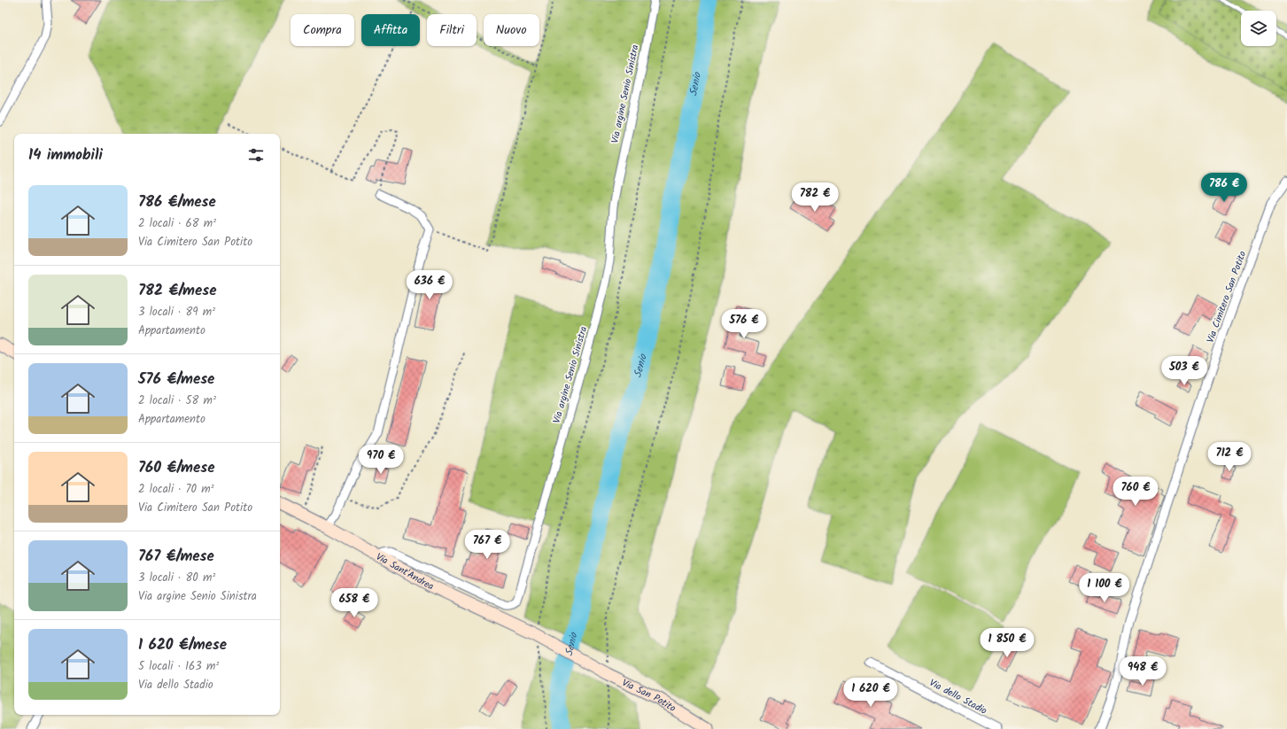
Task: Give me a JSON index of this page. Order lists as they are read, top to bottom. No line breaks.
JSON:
{"streets":{"street":["Via argine Senio Sinistra","Via Cimitero San Potito","Via Sant'Andrea","Via San Potito","Via dello Stadio"]},"crossings":[["Via argine Senio Sinistra","Via Sant'Andrea"],["Via Sant'Andrea","Via San Potito"]],"water":["Senio"],"page":{"chip":["Compra","Affitta","Filtri","Nuovo"],"heading":"14 immobili","price":["786 €","782 €","636 €","576 €","503 €","712 €","970 €","760 €","767 €","1 100 €","658 €","1 850 €","948 €","1 620 €"],"list":[{"name":"786 €/mese","note":"2 locali · 68 m² · Via Cimitero San Potito"},{"name":"782 €/mese","note":"3 locali · 89 m² · Appartamento"},{"name":"576 €/mese","note":"2 locali · 58 m² · Appartamento"},{"name":"760 €/mese","note":"2 locali · 70 m² · Via Cimitero San Potito"},{"name":"767 €/mese","note":"3 locali · 80 m² · Via argine Senio Sinistra"},{"name":"1 620 €/mese","note":"5 locali · 163 m² · Via dello Stadio"}]}}
